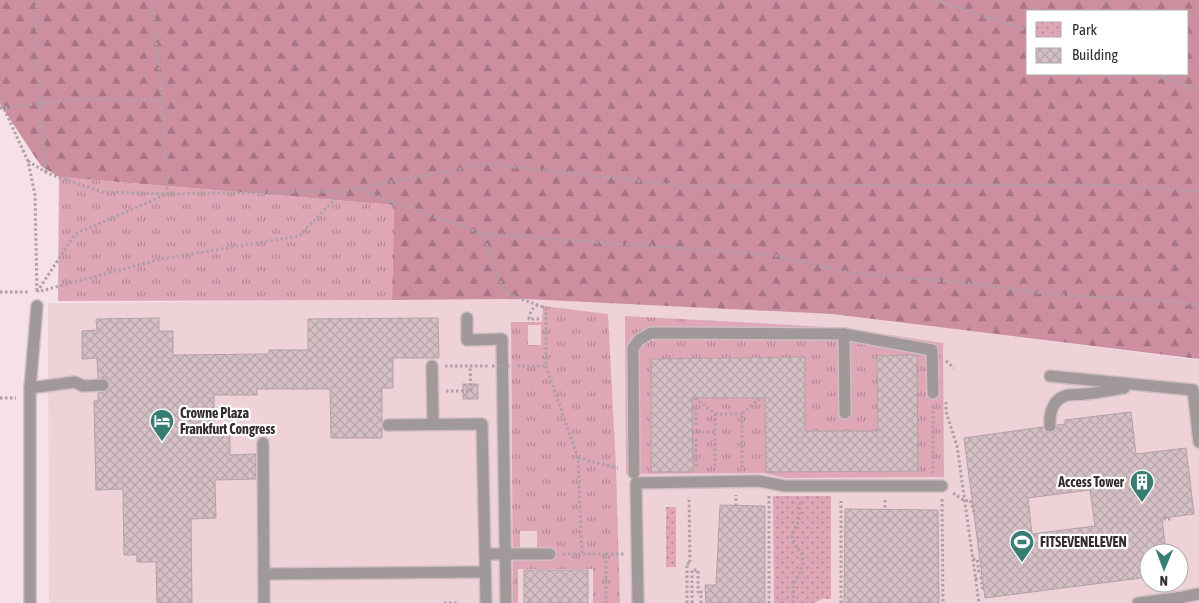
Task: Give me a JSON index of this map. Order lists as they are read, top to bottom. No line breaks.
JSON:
{"places":{"hotel":["Crowne Plaza Frankfurt Congress"],"building":["Access Tower"],"sports":["FITSEVENELEVEN"]},"legend":["Park","Building"],"north":"bottom"}
